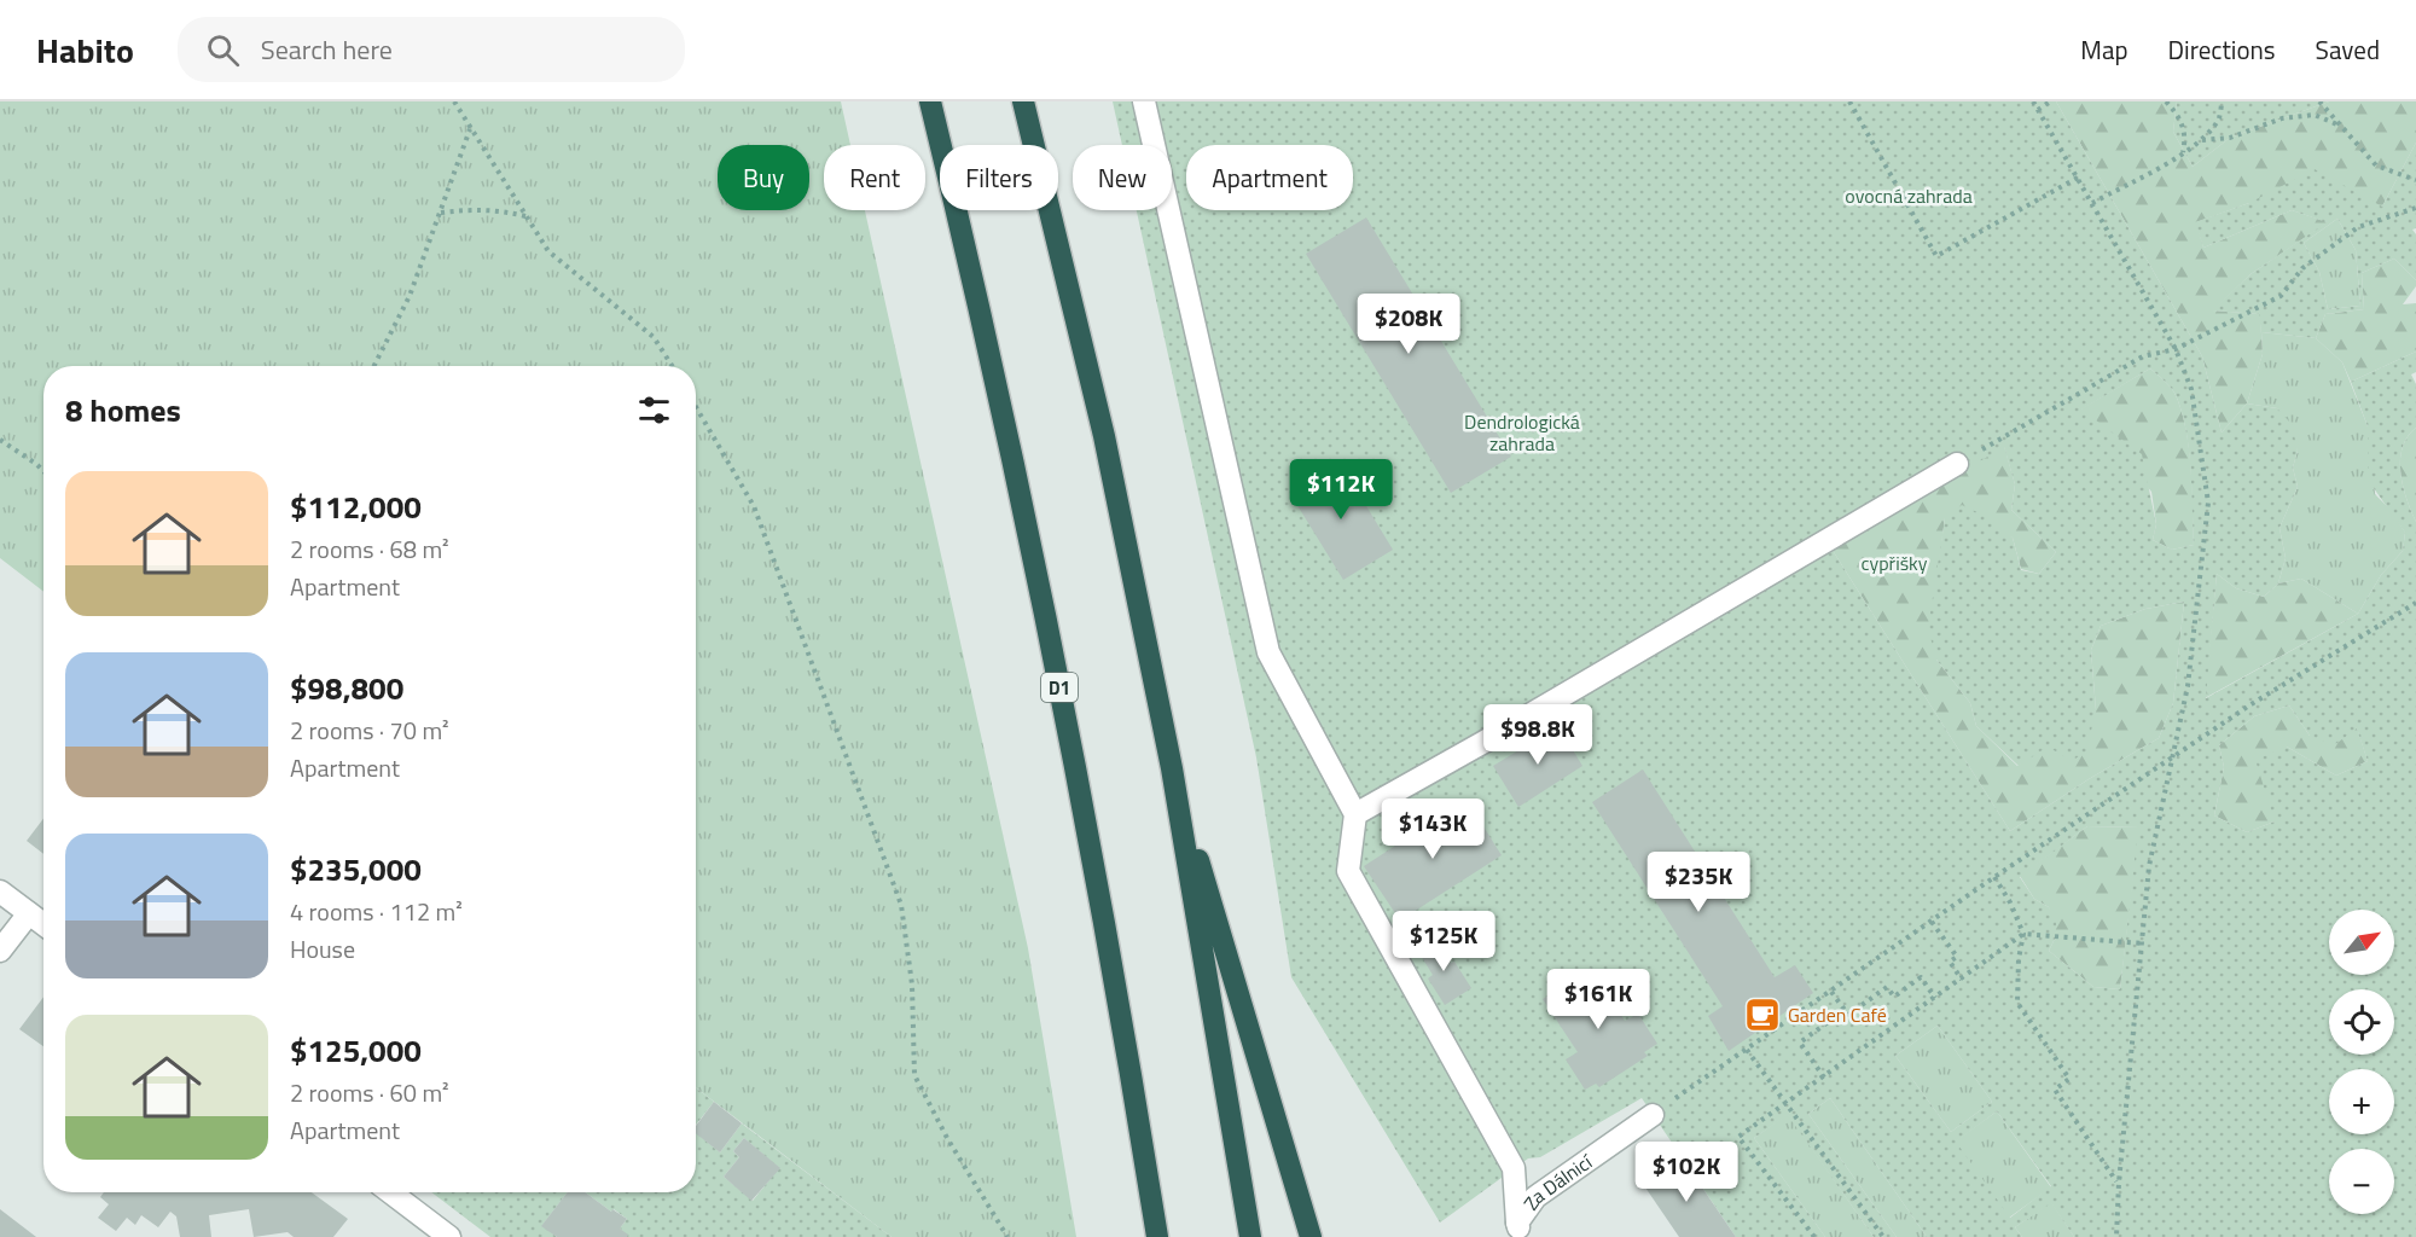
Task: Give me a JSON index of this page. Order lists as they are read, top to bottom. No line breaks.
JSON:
{"streets":{"highway":["D1"],"street":["Za Dálnicí"]},"parks":["ovocná zahrada","Dendrologická zahrada","cypřišky"],"places":{"cafe":["Garden Café"]},"north":"top right","page":{"header":"Habito","search":"Search here","nav":["Map","Directions","Saved"],"chip":["Buy","Rent","Filters","New","Apartment"],"price":["$208K","$112K","$98.8K","$143K","$235K","$125K","$161K","$102K"],"heading":"8 homes","list":[{"name":"$112,000","note":"2 rooms · 68 m² · Apartment"},{"name":"$98,800","note":"2 rooms · 70 m² · Apartment"},{"name":"$235,000","note":"4 rooms · 112 m² · House"},{"name":"$125,000","note":"2 rooms · 60 m² · Apartment"}],"map_buttons":["+","−"]}}
